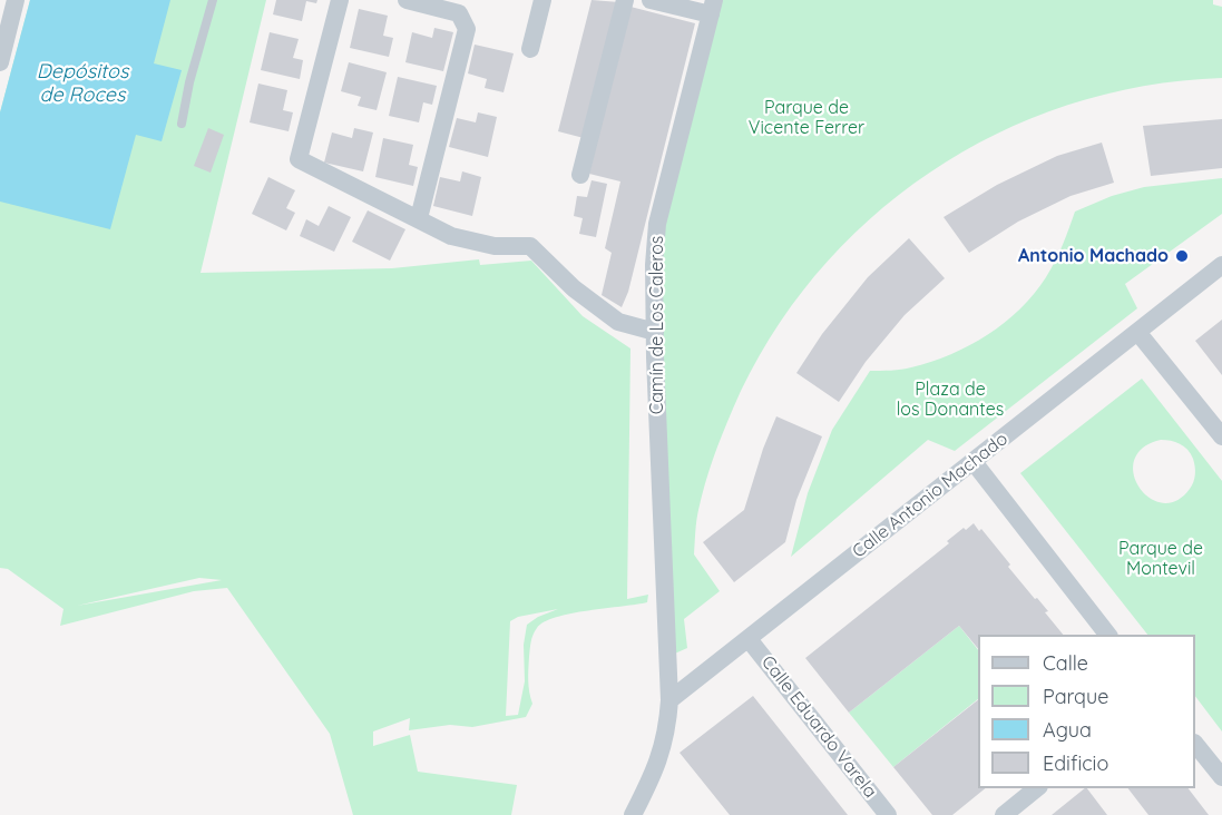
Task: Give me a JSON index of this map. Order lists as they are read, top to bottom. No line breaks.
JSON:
{"streets":{"street":["Camín de Los Caleros","Calle Antonio Machado","Calle Eduardo Varela"]},"crossings":[["Camín de Los Caleros","Calle Antonio Machado"],["Calle Antonio Machado","Calle Eduardo Varela"]],"water":["Depósitos de Roces"],"parks":["Parque de Vicente Ferrer","Plaza de los Donantes","Parque de Montevil"],"places":["Antonio Machado"],"legend":["Calle","Parque","Agua","Edificio"]}
